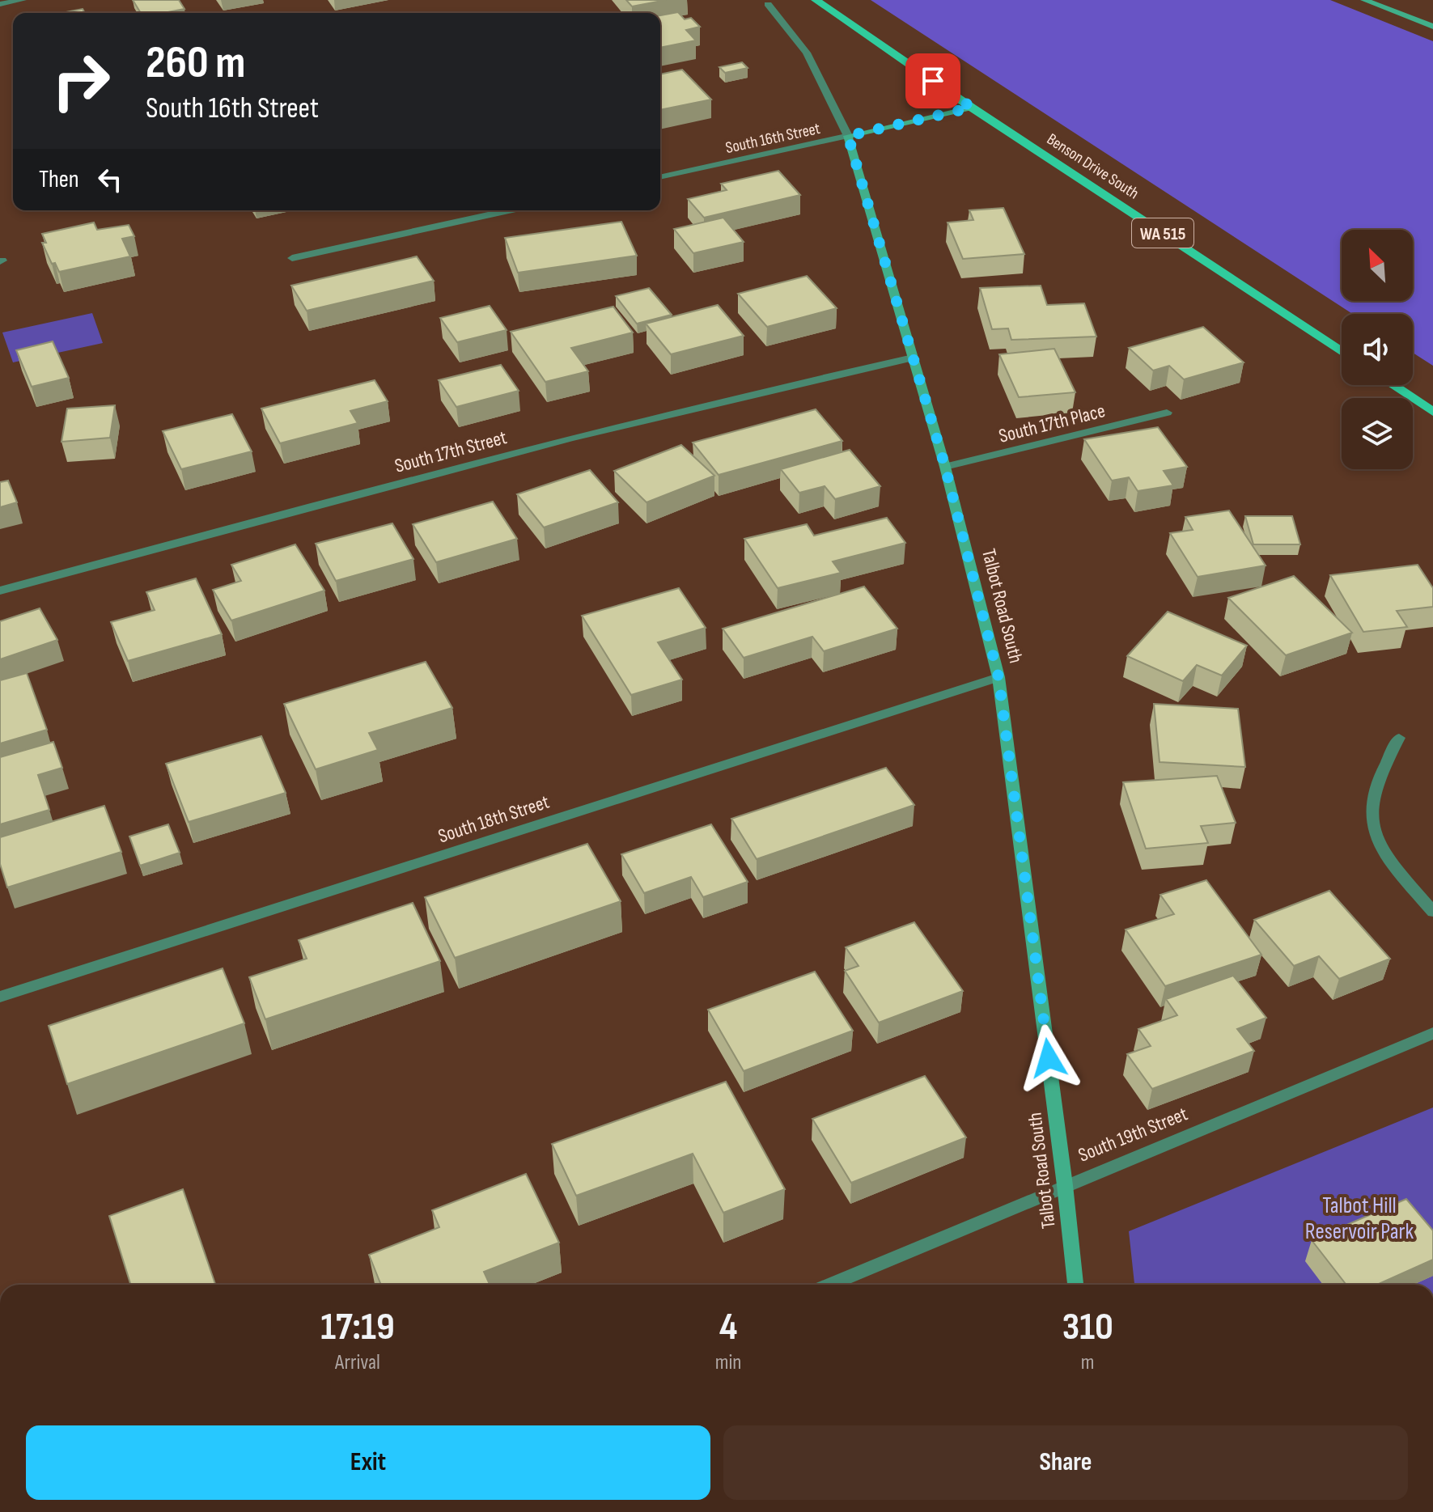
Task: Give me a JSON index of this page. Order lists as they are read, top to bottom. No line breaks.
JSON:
{"streets":{"main road":["Benson Drive South","WA 515"],"street":["South 16th Street","South 17th Place","South 17th Street","Talbot Road South","South 18th Street","South 19th Street"]},"crossings":[["South 16th Street","Benson Drive South"],["South 16th Street","Talbot Road South"],["South 17th Place","Talbot Road South"],["South 17th Street","Talbot Road South"],["Talbot Road South","South 18th Street"],["Talbot Road South","South 19th Street"]],"parks":["Talbot Hill Reservoir Park"],"north":"top left","page":{"turn":["260 m","South 16th Street"],"then":"Then","eta":["17:19","Arrival","4","min","310","m"],"buttons":["Exit","Share"]}}
